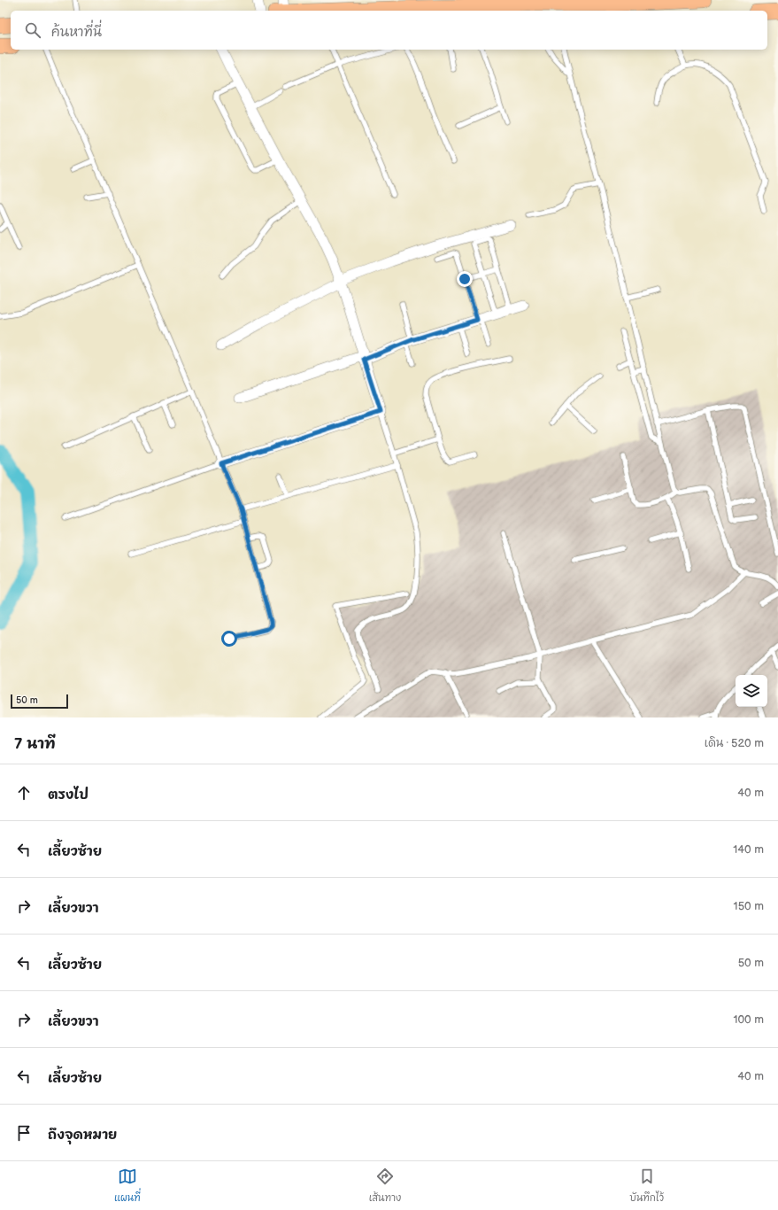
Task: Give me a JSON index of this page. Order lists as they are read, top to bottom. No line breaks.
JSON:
{"scale_bar":"50 m","page":{"search":"ค้นหาที่นี่","scale":"50 m","heading":["7 นาที","เดิน · 520 m"],"list":[["ตรงไป","40 m"],["เลี้ยวซ้าย","140 m"],["เลี้ยวขวา","150 m"],["เลี้ยวซ้าย","50 m"],["เลี้ยวขวา","100 m"],["เลี้ยวซ้าย","40 m"],"ถึงจุดหมาย"],"nav":["แผนที่","เส้นทาง","บันทึกไว้"]}}
